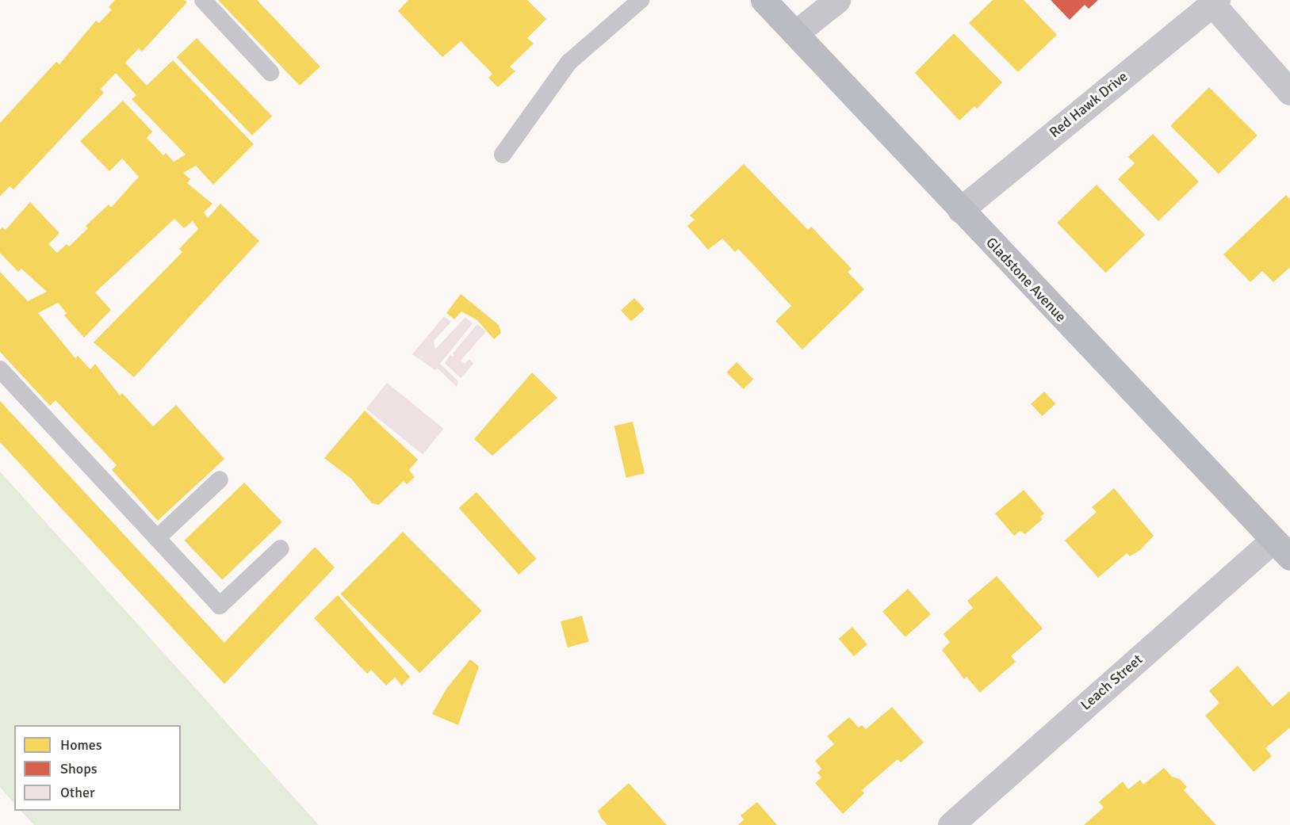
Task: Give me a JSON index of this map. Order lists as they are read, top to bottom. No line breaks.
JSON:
{"streets":{"street":["Red Hawk Drive","Gladstone Avenue","Leach Street"]},"crossings":[["Red Hawk Drive","Gladstone Avenue"],["Gladstone Avenue","Leach Street"]],"legend":["Homes","Shops","Other"]}
